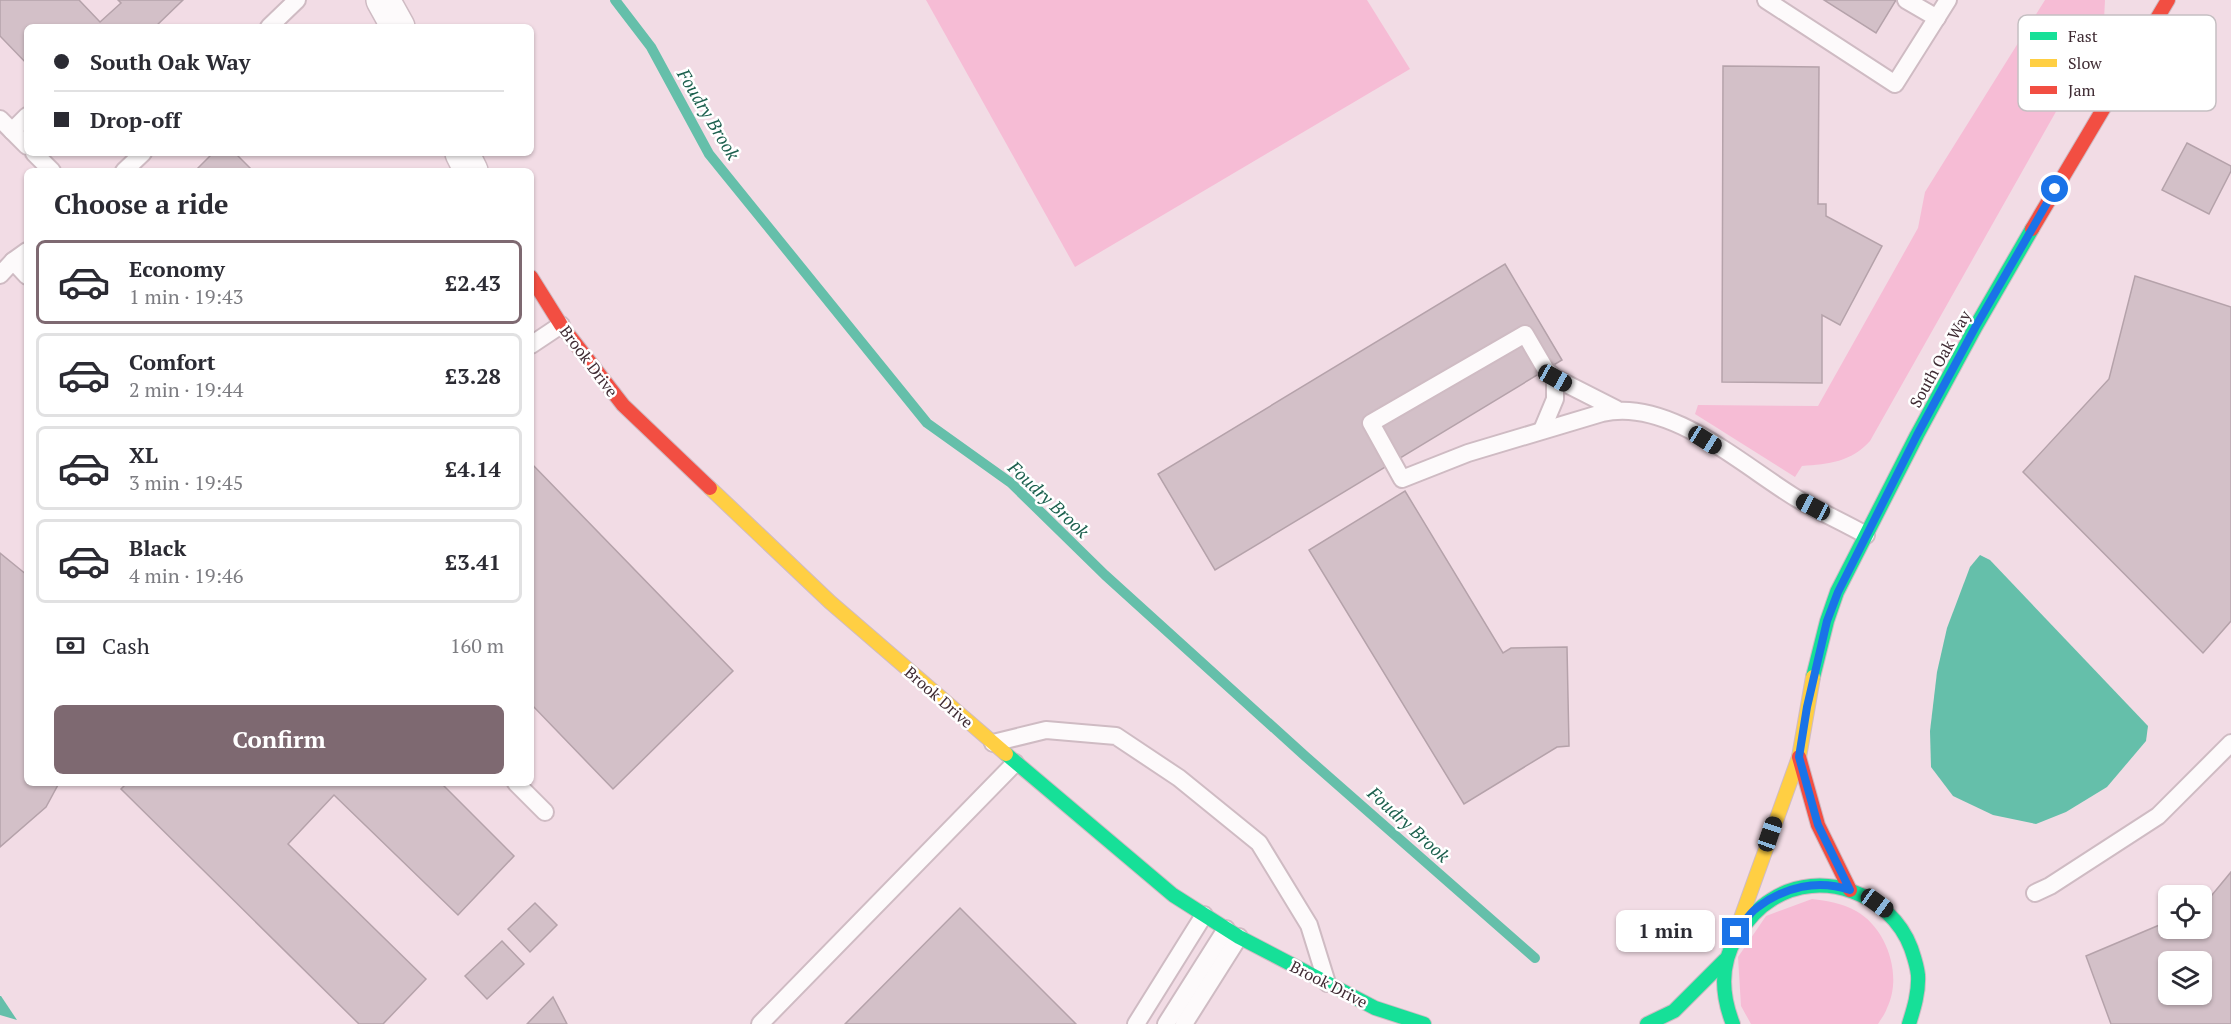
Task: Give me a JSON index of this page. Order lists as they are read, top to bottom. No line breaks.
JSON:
{"streets":{"street":["South Oak Way","Brook Drive"]},"water":["Foudry Brook"],"legend":["Fast","Slow","Jam"],"page":{"banner":["South Oak Way","Drop-off"],"heading":"Choose a ride","list":[{"name":"Economy","note":"1 min · 19:43","value":"£2.43"},{"name":"Comfort","note":"2 min · 19:44","value":"£3.28"},{"name":"XL","note":"3 min · 19:45","value":"£4.14"},{"name":"Black","note":"4 min · 19:46","value":"£3.41"}],"pay":["Cash","160 m"],"buttons":"Confirm","bubble":"1 min"}}
